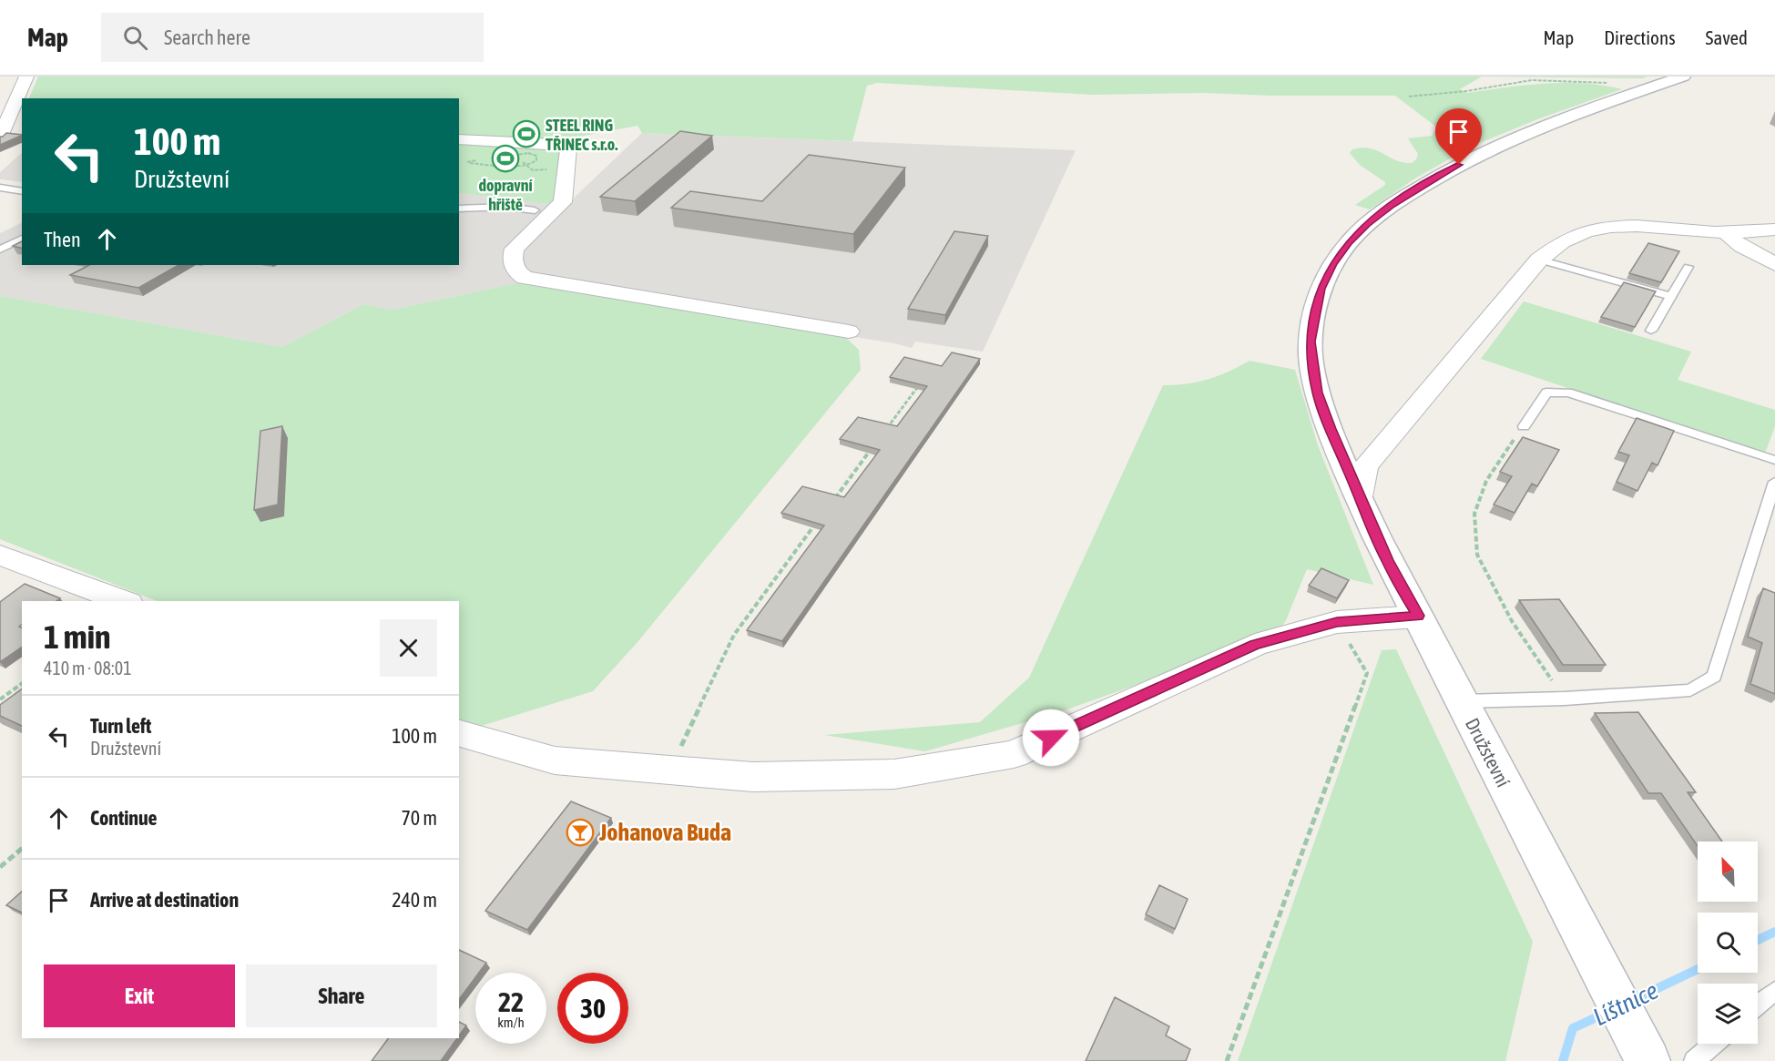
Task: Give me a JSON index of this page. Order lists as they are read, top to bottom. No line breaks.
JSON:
{"streets":{"street":["Družstevní"]},"water":["Líštnice"],"places":{"sports":["STEEL RING TŘINEC s.r.o.","dopravní hřiště"],"bar":["Johanova Buda"]},"north":"top left","page":{"header":"Map","search":"Search here","nav":["Map","Directions","Saved"],"turn":["100 m","Družstevní"],"then":"Then","heading":["1 min","410 m · 08:01"],"list":[{"name":"Turn left","note":"Družstevní","value":"100 m"},{"name":"Continue","value":"70 m"},{"name":"Arrive at destination","value":"240 m"}],"buttons":["Exit","Share"],"speed":"22 km/h","limit":"30"}}
